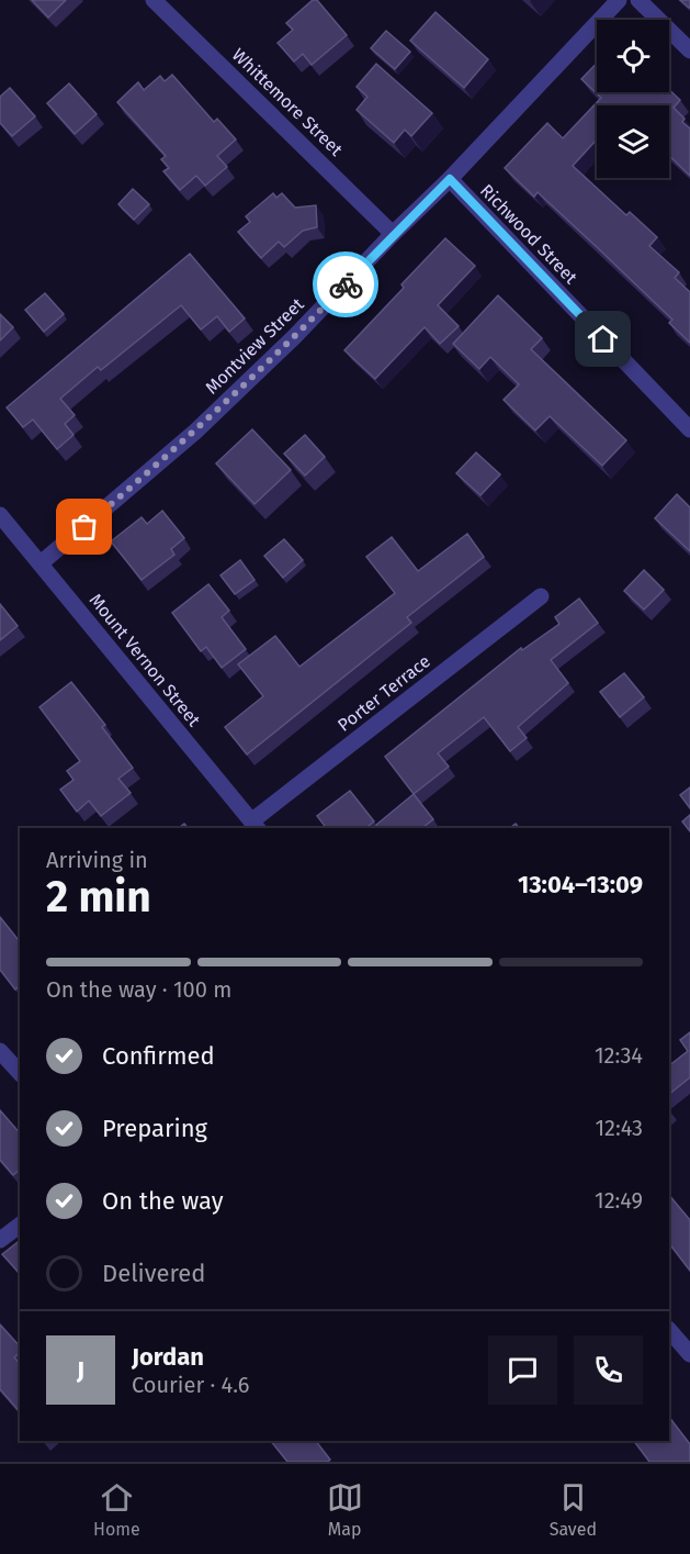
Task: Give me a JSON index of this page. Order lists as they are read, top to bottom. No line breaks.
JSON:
{"streets":{"street":["Whittemore Street","Richwood Street","Montview Street","Mount Vernon Street","Porter Terrace"]},"crossings":[["Whittemore Street","Montview Street"],["Richwood Street","Montview Street"],["Montview Street","Mount Vernon Street"],["Mount Vernon Street","Porter Terrace"]],"page":{"heading":["2 min","Arriving in","13:04–13:09"],"panel":["Jordan","Courier · 4.6"],"bar":"On the way · 100 m","list":[["Confirmed","12:34"],["Preparing","12:43"],["On the way","12:49"],"Delivered"],"round":"J","tabs":["Home","Map","Saved"]}}
